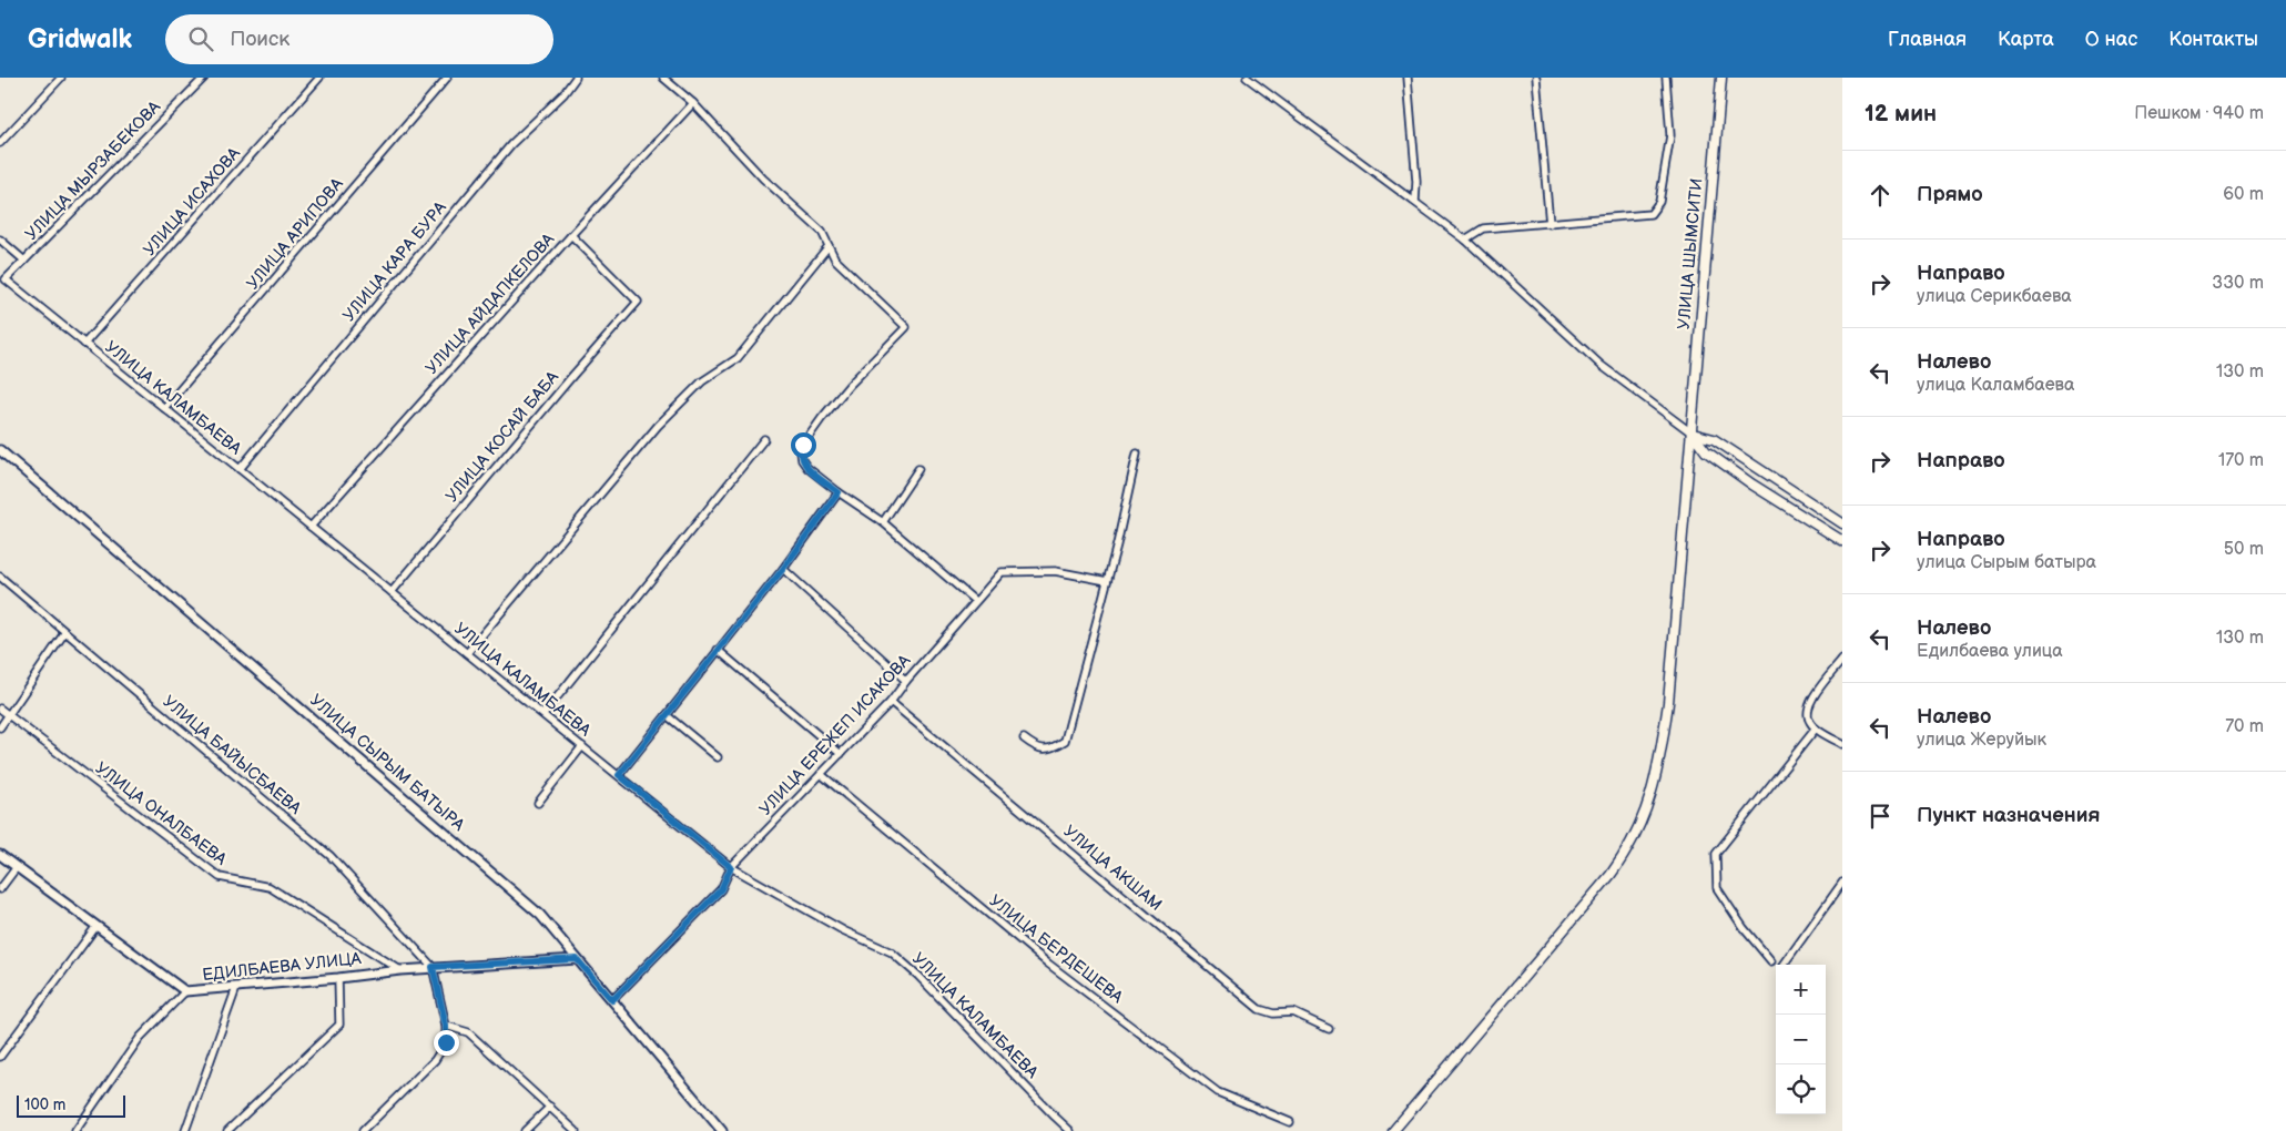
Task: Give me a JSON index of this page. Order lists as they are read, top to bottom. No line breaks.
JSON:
{"streets":{"main road":["УЛИЦА ШЫМСИТИ"],"street":["УЛИЦА МЫРЗАБЕКОВА","УЛИЦА ИСАХОВА","УЛИЦА АРИПОВА","УЛИЦА КАРА БУРА","УЛИЦА АЙДАПКЕЛОВА","УЛИЦА КАЛАМБАЕВА","УЛИЦА КОСАЙ БАБА","УЛИЦА ЕРЕЖЕП ИСАКОВА","УЛИЦА БАЙЫСБАЕВА","УЛИЦА СЫРЫМ БАТЫРА","УЛИЦА ОНАЛБАЕВА","УЛИЦА АКШАМ","УЛИЦА БЕРДЕШЕВА","ЕДИЛБАЕВА УЛИЦА"]},"crossings":[["УЛИЦА МЫРЗАБЕКОВА","УЛИЦА КАЛАМБАЕВА"],["УЛИЦА ИСАХОВА","УЛИЦА КАЛАМБАЕВА"],["УЛИЦА АРИПОВА","УЛИЦА КАЛАМБАЕВА"],["УЛИЦА КАРА БУРА","УЛИЦА КАЛАМБАЕВА"],["УЛИЦА АЙДАПКЕЛОВА","УЛИЦА КАЛАМБАЕВА"],["УЛИЦА АЙДАПКЕЛОВА","УЛИЦА КОСАЙ БАБА"],["УЛИЦА КАЛАМБАЕВА","УЛИЦА КОСАЙ БАБА"],["УЛИЦА КАЛАМБАЕВА","УЛИЦА ЕРЕЖЕП ИСАКОВА"],["УЛИЦА ЕРЕЖЕП ИСАКОВА","УЛИЦА СЫРЫМ БАТЫРА"],["УЛИЦА ЕРЕЖЕП ИСАКОВА","УЛИЦА АКШАМ"],["УЛИЦА ЕРЕЖЕП ИСАКОВА","УЛИЦА БЕРДЕШЕВА"],["УЛИЦА БАЙЫСБАЕВА","ЕДИЛБАЕВА УЛИЦА"],["УЛИЦА СЫРЫМ БАТЫРА","ЕДИЛБАЕВА УЛИЦА"],["УЛИЦА ОНАЛБАЕВА","ЕДИЛБАЕВА УЛИЦА"]],"scale_bar":"100 m","page":{"header":"Gridwalk","search":"Поиск","nav":["Главная","Карта","О нас","Контакты"],"heading":["12 мин","Пешком · 940 m"],"list":[["Прямо","60 m"],["Направо","улица Серикбаева","330 m"],["Налево","улица Каламбаева","130 m"],["Направо","170 m"],["Направо","улица Сырым батыра","50 m"],["Налево","Едилбаева улица","130 m"],["Налево","улица Жеруйык","70 m"],"Пункт назначения"],"map_buttons":["+","−"],"scale":"100 m"}}
